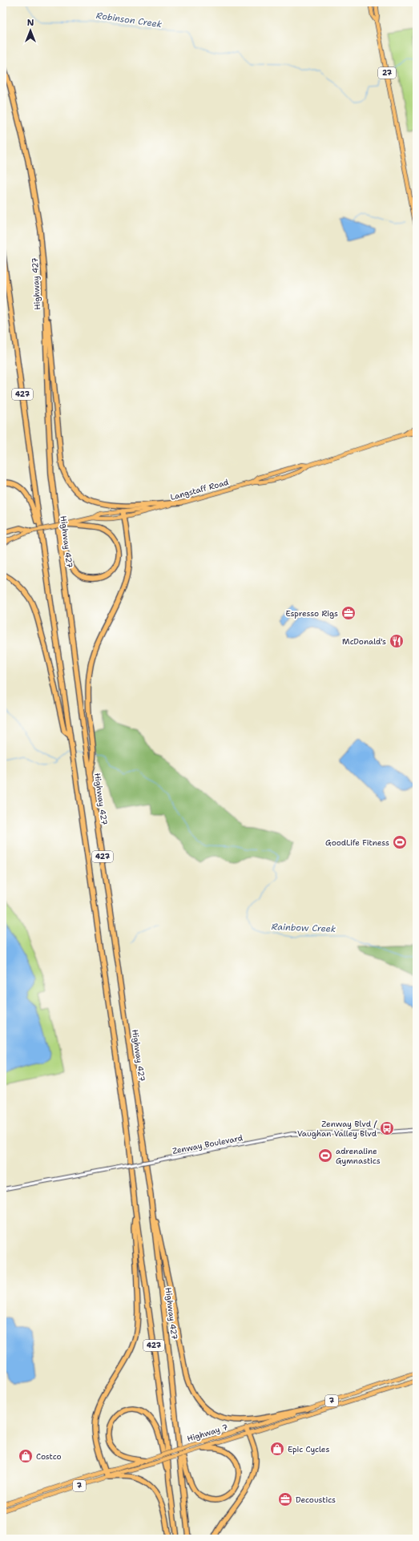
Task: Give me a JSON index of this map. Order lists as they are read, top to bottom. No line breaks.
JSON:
{"streets":{"highway":["Highway 427","427"],"main road":["27","Langstaff Road","7","Highway 7"],"street":["Zenway Boulevard"]},"water":["Robinson Creek","Rainbow Creek"],"places":{"office":["Espresso Rigs","Decoustics"],"restaurant":["McDonald's"],"sports":["GoodLife Fitness","adrenaline Gymnastics"],"bus stop":["Zenway Blvd / Vaughan Valley Blvd"],"shop":["Epic Cycles","Costco"]},"north":"top"}
